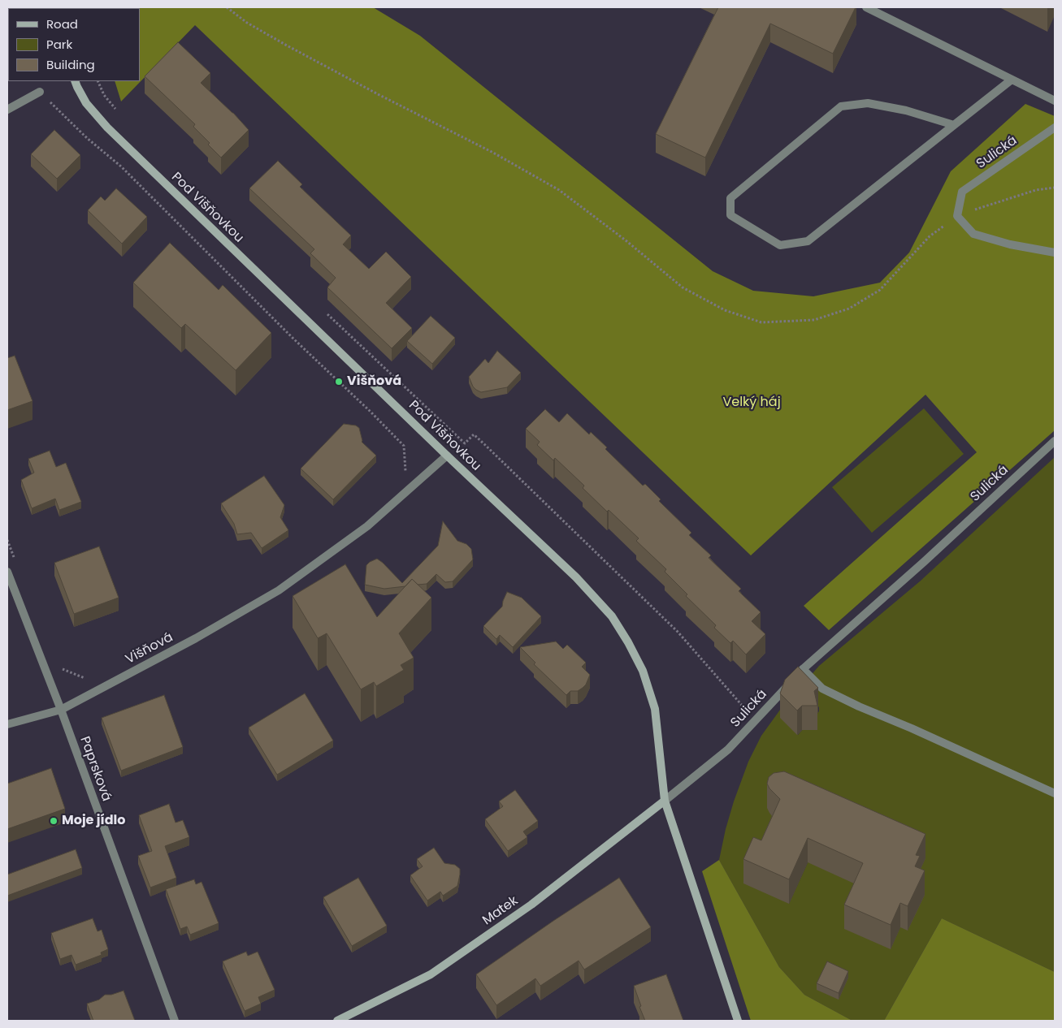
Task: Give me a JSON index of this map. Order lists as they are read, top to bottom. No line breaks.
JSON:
{"streets":{"street":["Sulická","Pod Višňovkou","Višňová","Paprsková","Matek"]},"crossings":[["Sulická","Pod Višňovkou"],["Sulická","Matek"],["Pod Višňovkou","Višňová"],["Pod Višňovkou","Matek"],["Višňová","Paprsková"]],"parks":["Velký háj"],"places":["Višňová","Moje jídlo"],"legend":["Road","Park","Building"]}
